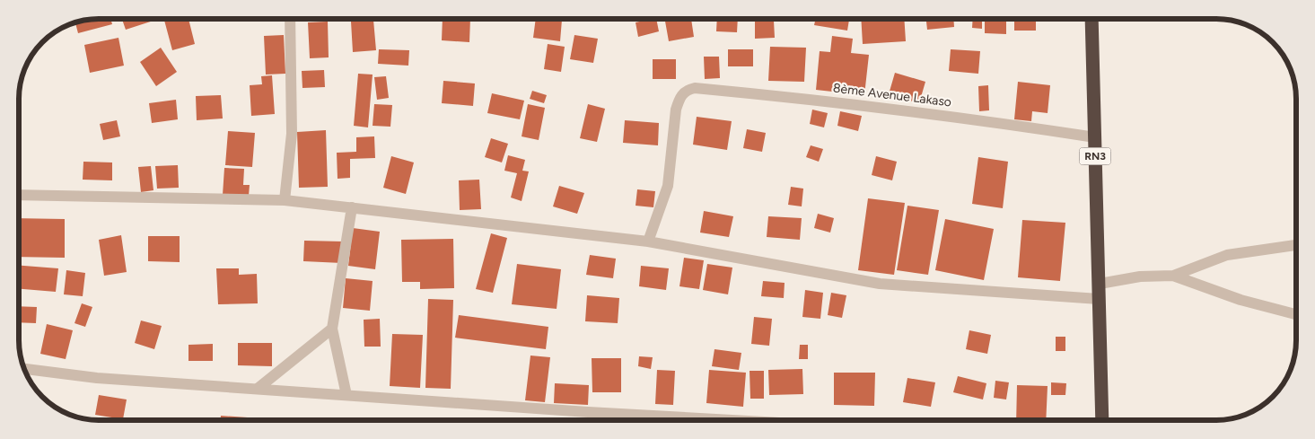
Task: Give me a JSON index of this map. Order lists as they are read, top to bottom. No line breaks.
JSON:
{"streets":{"highway":["RN3"],"street":["8ème Avenue Lakaso"]},"crossings":[["8ème Avenue Lakaso","RN3"]]}
